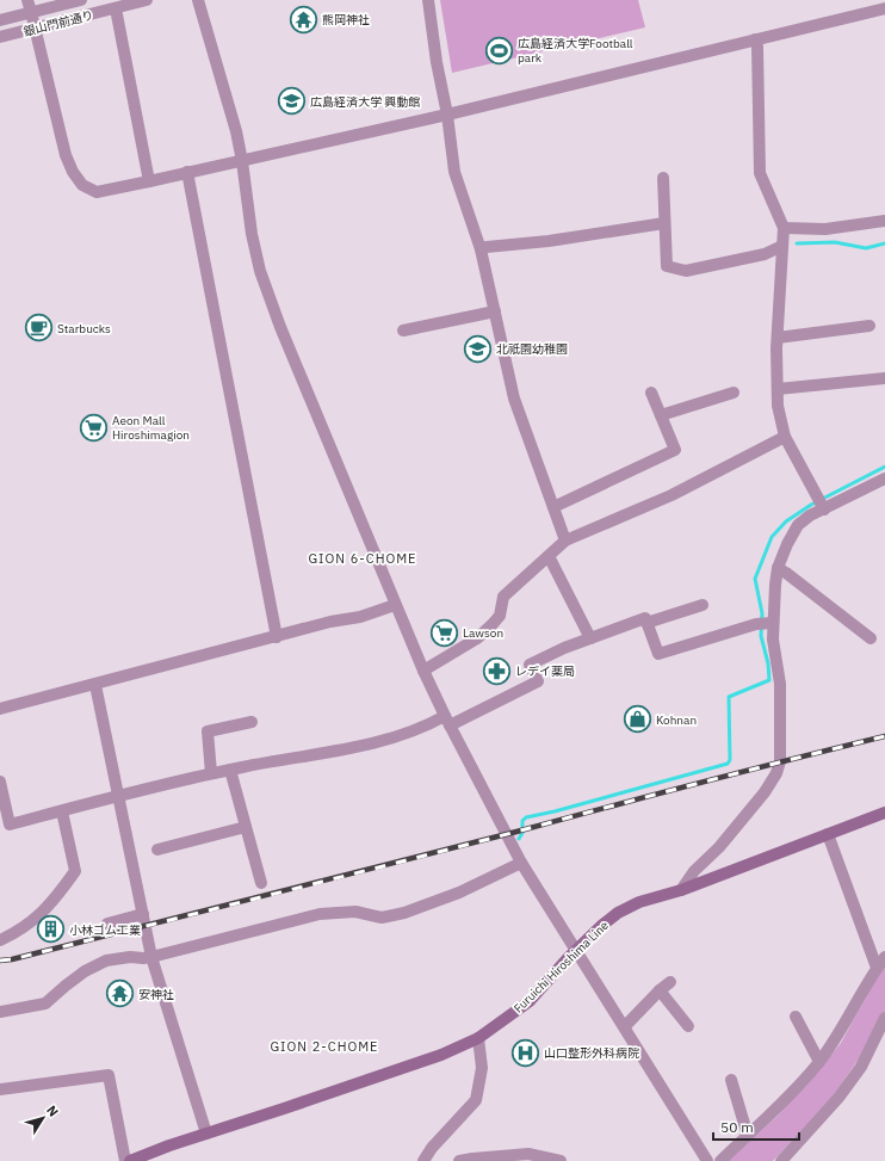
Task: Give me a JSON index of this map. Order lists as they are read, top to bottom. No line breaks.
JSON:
{"streets":{"main road":["Furuichi Hiroshima Line"],"street":["銀山門前通り"]},"districts":["GION 6-CHOME","GION 2-CHOME"],"places":{"temple":["熊岡神社","安神社"],"sports":["広島経済大学Football park"],"school or university":["広島経済大学 興動館","北祇園幼稚園"],"cafe":["Starbucks"],"supermarket":["Aeon Mall Hiroshimagion","Lawson"],"pharmacy":["レデイ薬局"],"shop":["Kohnan"],"building":["小林ゴム工業"],"hospital":["山口整形外科病院"]},"scale_bar":"50 m","north":"top right"}
